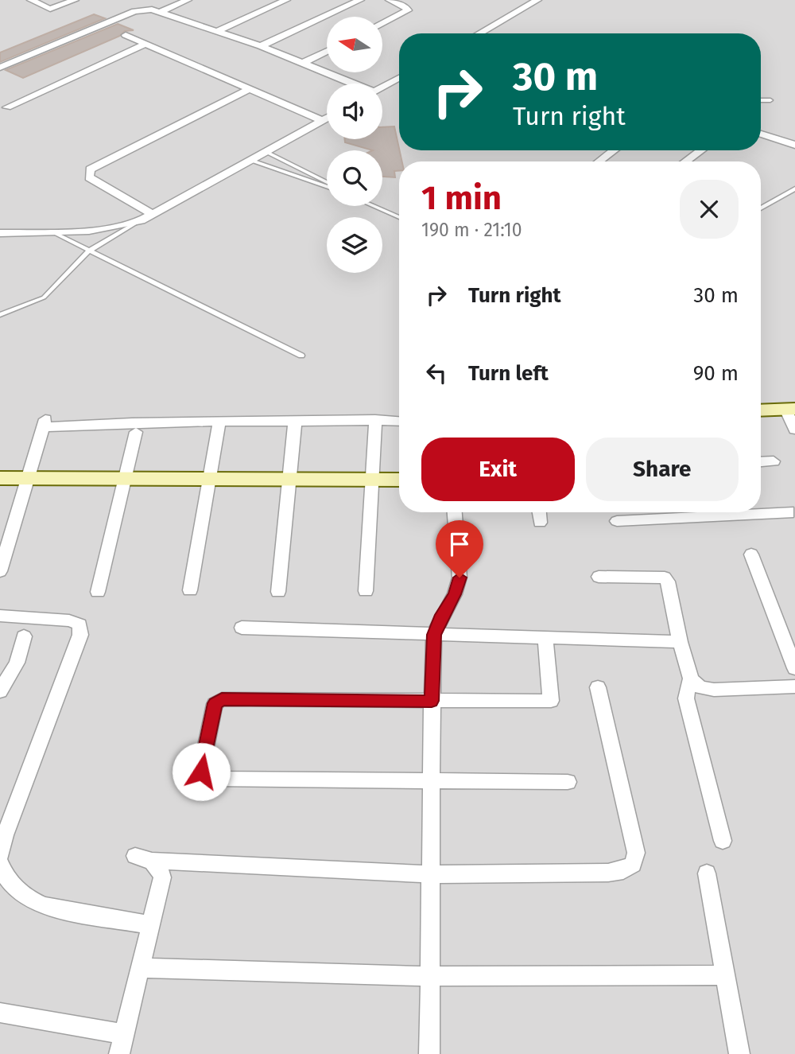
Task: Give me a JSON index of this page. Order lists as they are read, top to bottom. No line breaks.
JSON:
{"north":"left","page":{"turn":["30 m","Turn right"],"heading":["1 min","190 m · 21:10"],"list":[{"name":"Turn right","value":"30 m"},{"name":"Turn left","value":"90 m"}],"buttons":["Exit","Share"]}}
